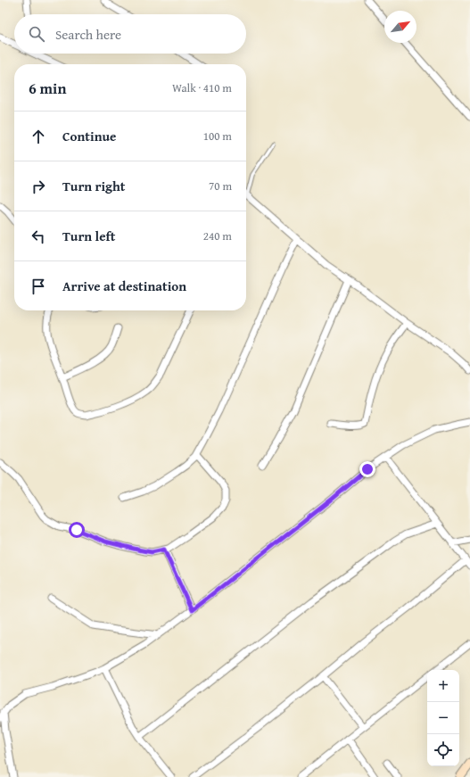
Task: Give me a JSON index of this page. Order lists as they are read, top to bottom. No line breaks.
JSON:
{"north":"top right","page":{"search":"Search here","heading":["6 min","Walk · 410 m"],"list":[["Continue","100 m"],["Turn right","70 m"],["Turn left","240 m"],"Arrive at destination"],"map_buttons":["+","−"]}}
